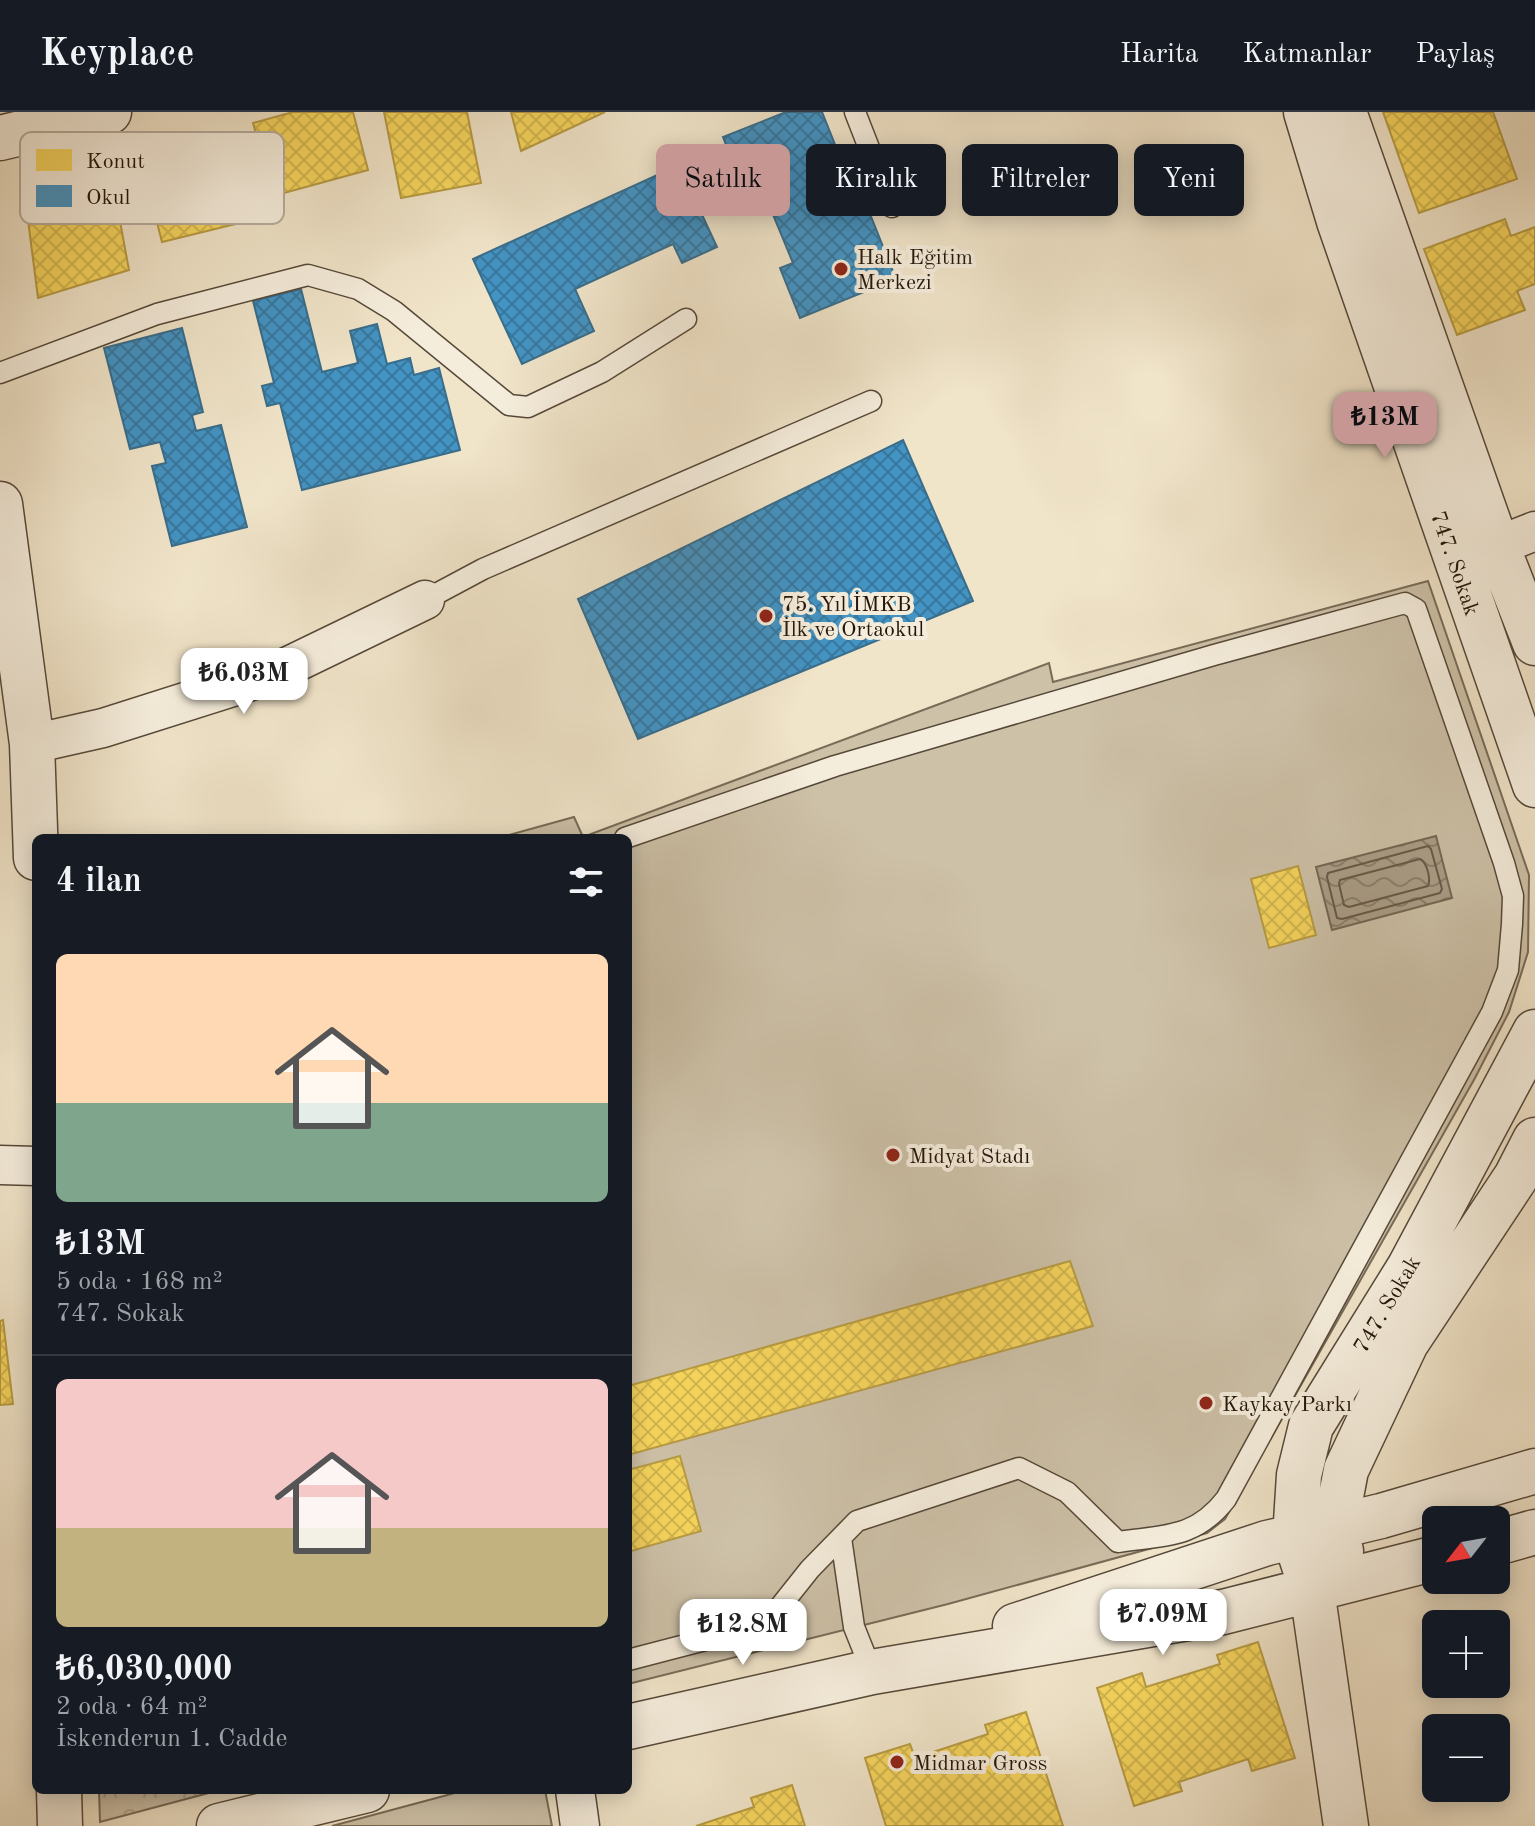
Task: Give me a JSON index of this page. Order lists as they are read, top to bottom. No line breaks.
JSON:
{"streets":{"street":["747. Sokak"]},"places":["Halk Eğitim Merkezi","75. Yıl İMKB İlk ve Ortaokul","Midyat Stadı","Kaykay Parkı","Midmar Gross"],"legend":["Konut","Okul"],"north":"bottom left","page":{"header":"Keyplace","nav":["Harita","Katmanlar","Paylaş"],"chip":["Satılık","Kiralık","Filtreler","Yeni"],"price":["₺13M","₺6.03M","₺7.09M","₺12.8M"],"heading":"4 ilan","list":[{"name":"₺13M","note":"5 oda · 168 m² · 747. Sokak"},{"name":"₺6,030,000","note":"2 oda · 64 m² · İskenderun 1. Cadde"}],"map_buttons":["+","−"]}}
